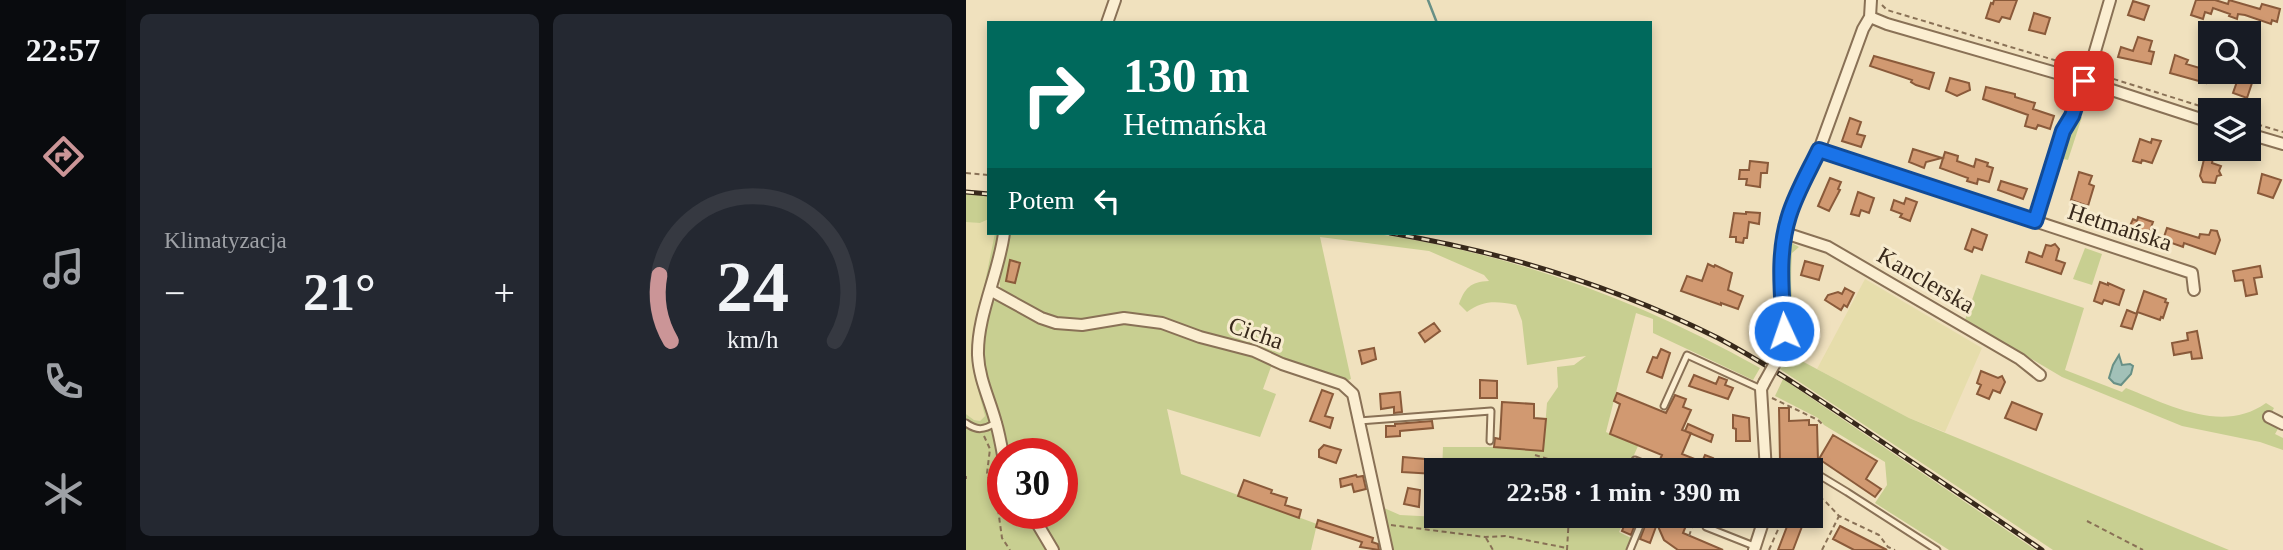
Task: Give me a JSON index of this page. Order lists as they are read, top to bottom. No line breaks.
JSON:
{"streets":{"street":["Hetmańska","Kanclerska","Cicha"]},"page":{"tabs":"22:57","tile":"Klimatyzacja","turn":["130 m","Hetmańska"],"then":"Potem","heat":["−","21°","+"],"limit":"30","trip":"22:58 · 1 min · 390 m","gauge":["24","km/h"]}}
